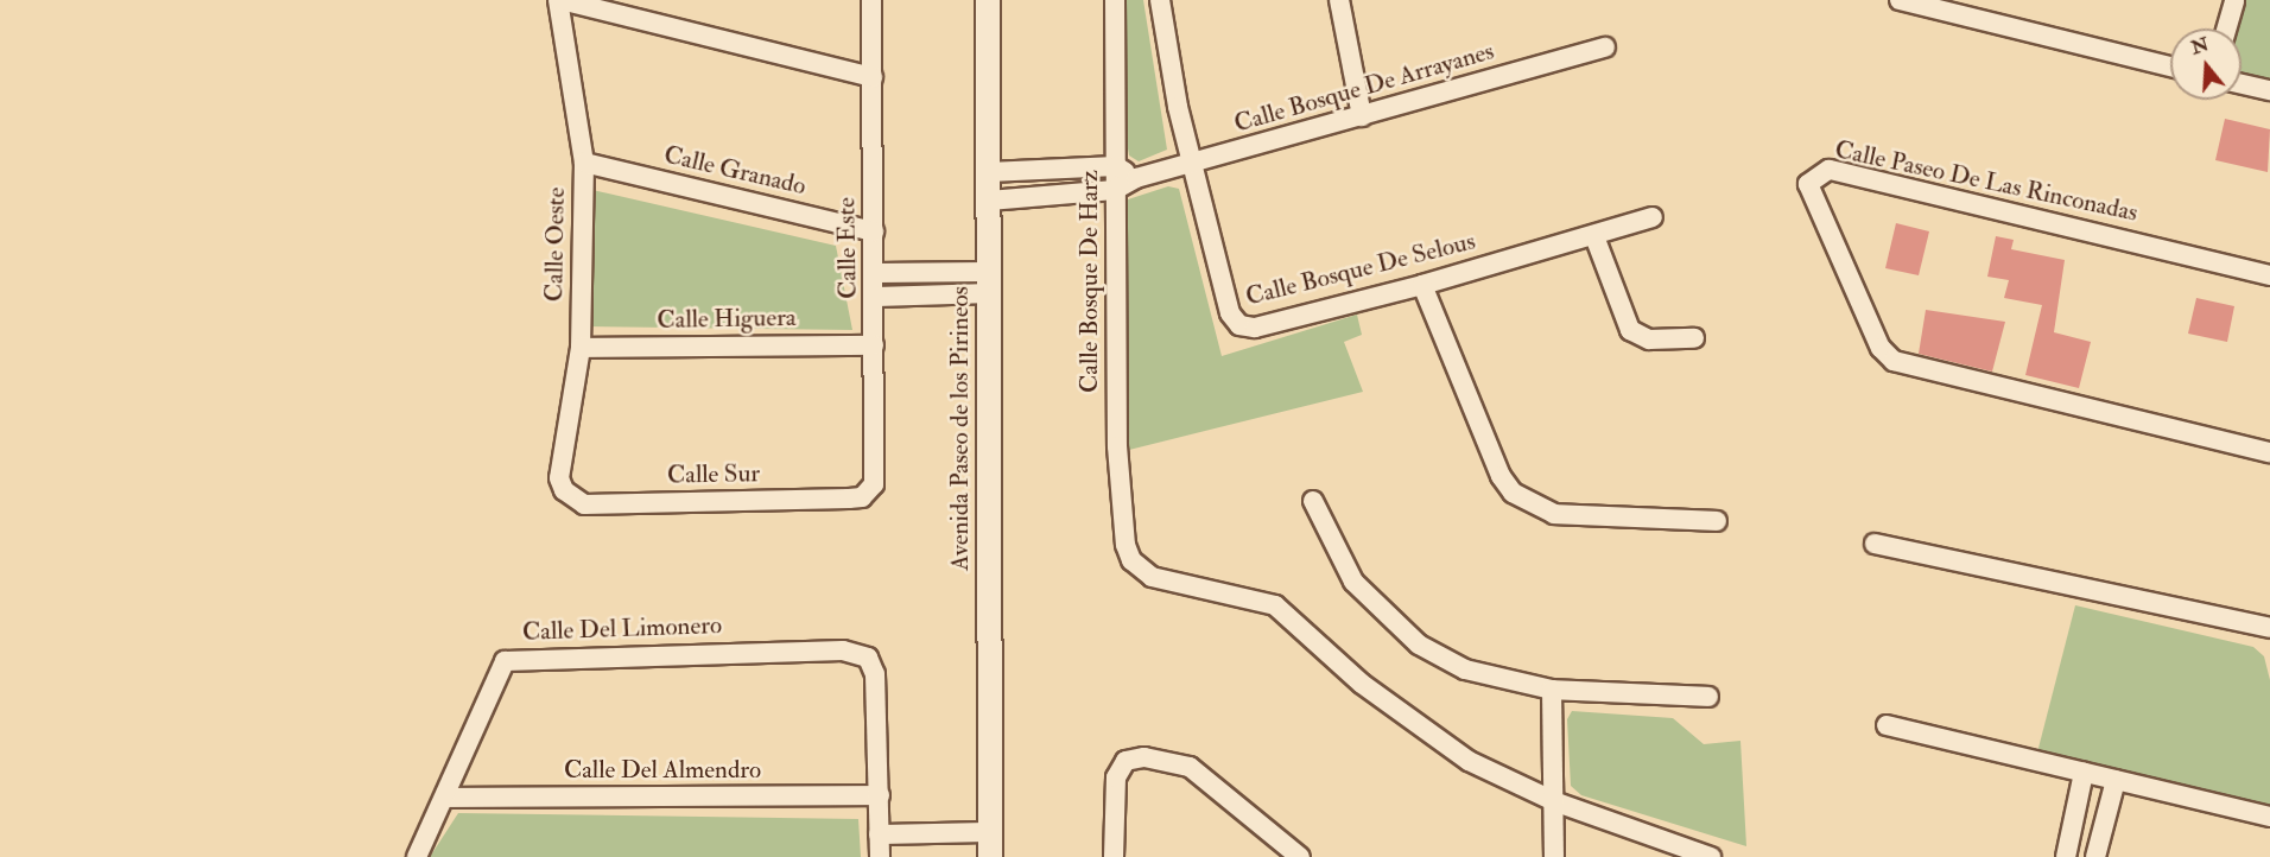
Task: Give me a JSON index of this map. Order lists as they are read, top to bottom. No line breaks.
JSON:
{"streets":{"street":["Calle Bosque De Arrayanes","Calle Granado","Calle Paseo De Las Rinconadas","Calle Oeste","Calle Este","Calle Bosque De Selous","Calle Bosque De Harz","Calle Higuera","Avenida Paseo de los Pirineos","Calle Sur","Calle Del Limonero","Calle Del Almendro"]},"crossings":[["Calle Bosque De Arrayanes","Calle Bosque De Selous"],["Calle Bosque De Arrayanes","Calle Bosque De Harz"],["Calle Bosque De Arrayanes","Avenida Paseo de los Pirineos"],["Calle Granado","Calle Oeste"],["Calle Granado","Calle Este"],["Calle Oeste","Calle Higuera"],["Calle Oeste","Calle Sur"],["Calle Este","Calle Higuera"],["Calle Este","Calle Sur"],["Calle Del Limonero","Calle Del Almendro"]],"north":"top"}
